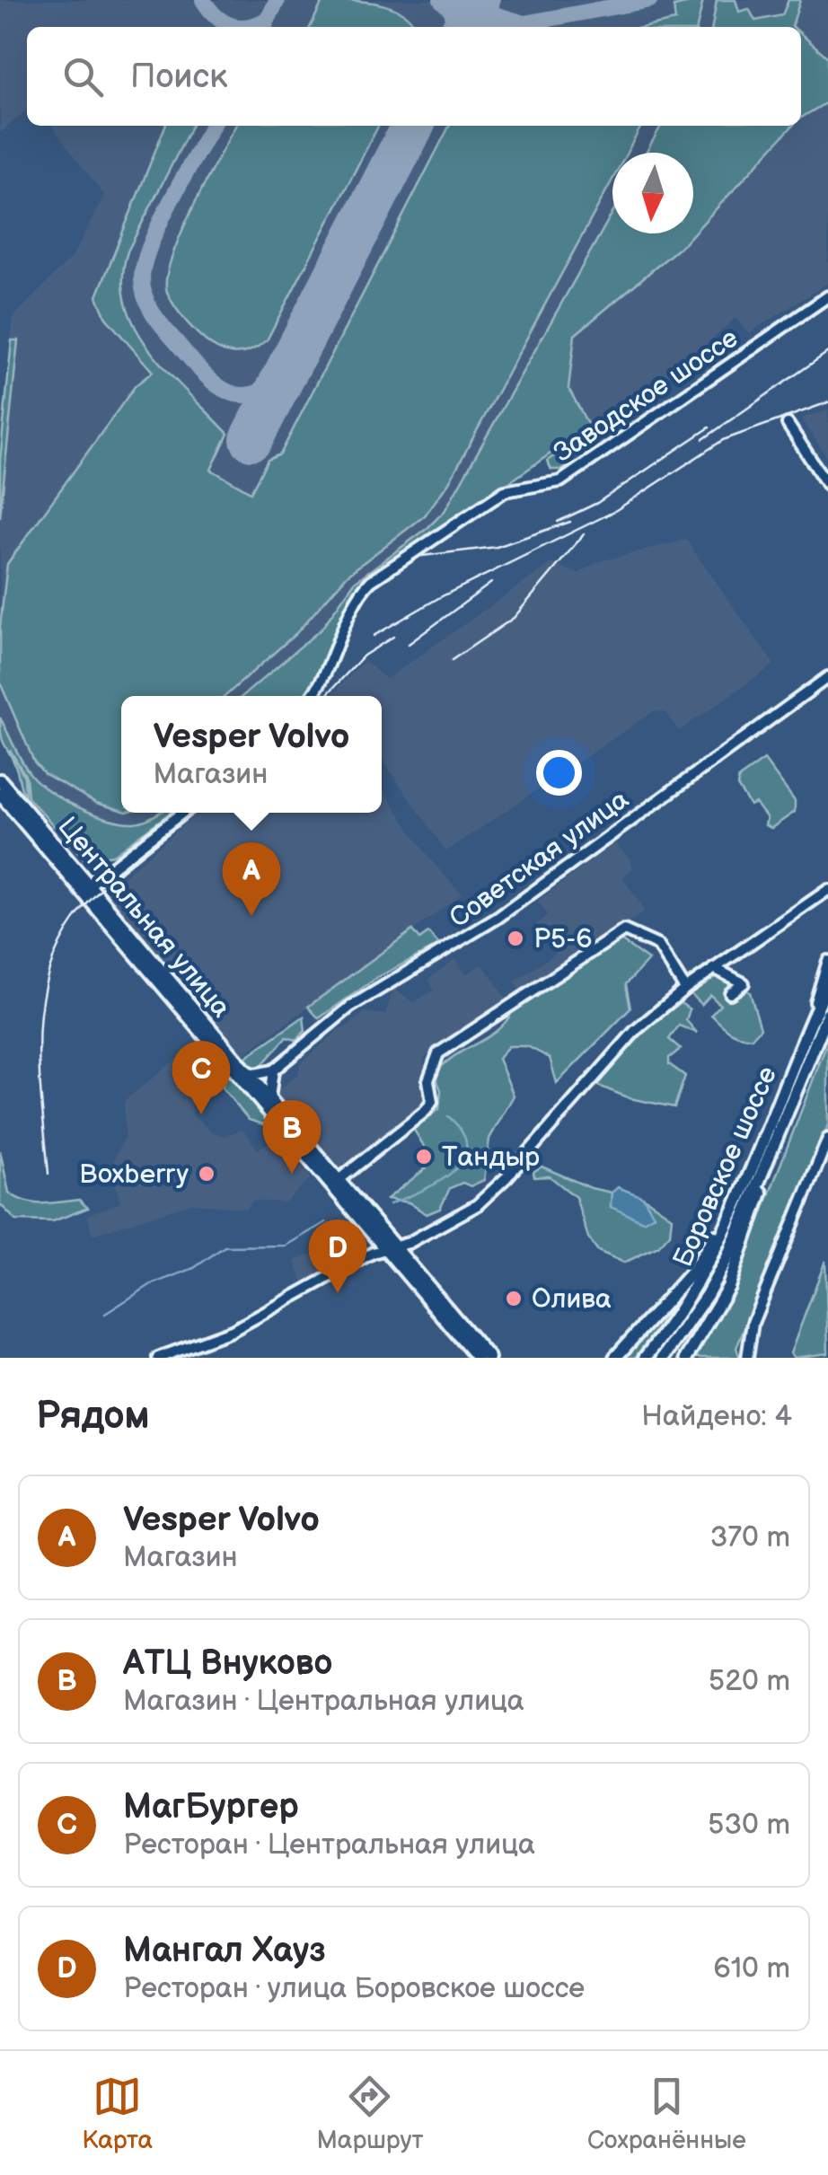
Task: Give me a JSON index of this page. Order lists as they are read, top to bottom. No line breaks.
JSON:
{"streets":{"main road":["Центральная улица","Боровское шоссе"],"street":["Заводское шоссе","Советская улица"]},"places":["Р5-6","Тандыр","Boxberry","Олива"],"north":"bottom","page":{"search":"Поиск","popup":["Vesper Volvo","Магазин"],"pins":["A","C","B","D"],"heading":["Рядом","Найдено: 4"],"list":[{"mark":"A","name":"Vesper Volvo","note":"Магазин","value":"370 m"},{"mark":"B","name":"АТЦ Внуково","note":"Магазин · Центральная улица","value":"520 m"},{"mark":"C","name":"МагБургер","note":"Ресторан · Центральная улица","value":"530 m"},{"mark":"D","name":"Мангал Хауз","note":"Ресторан · улица Боровское шоссе","value":"610 m"}],"nav":["Карта","Маршрут","Сохранённые"]}}
